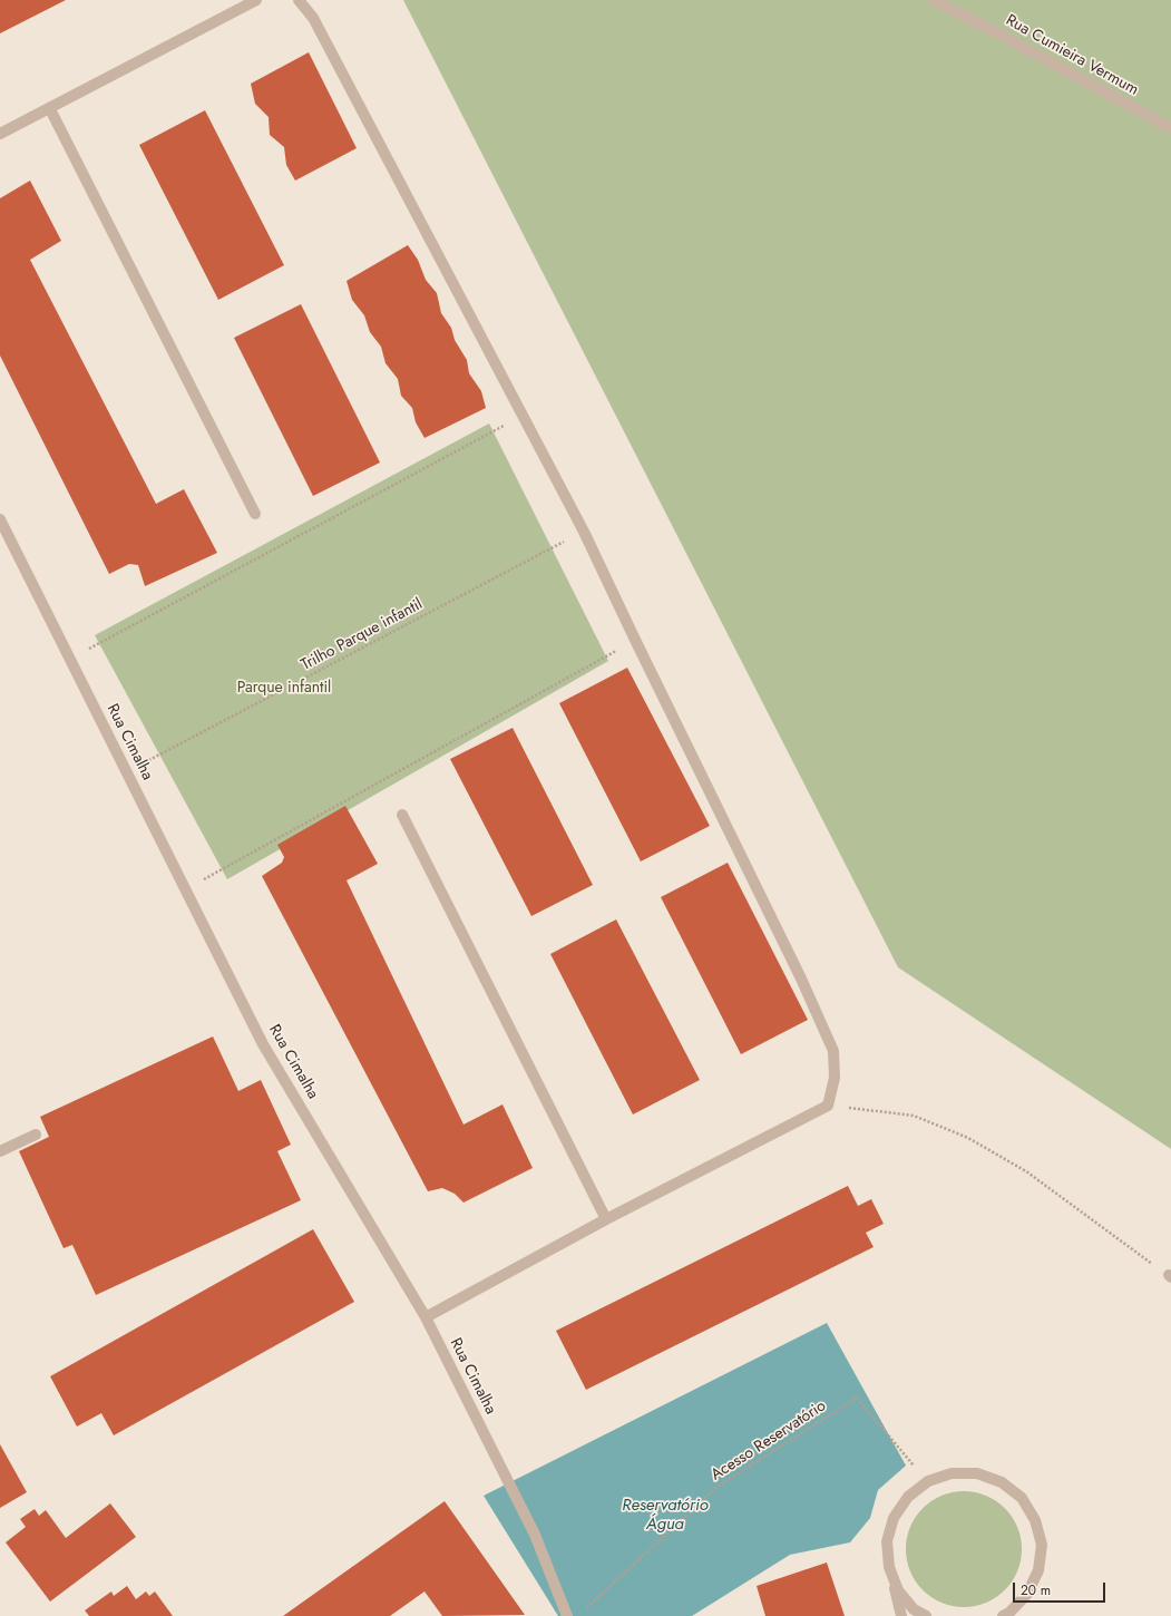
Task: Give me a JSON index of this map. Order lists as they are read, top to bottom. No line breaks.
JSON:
{"streets":{"street":["Rua Cumieira Vermum","Rua Cimalha"],"path":["Trilho Parque infantil","Acesso Reservatório"]},"crossings":[["Trilho Parque infantil","Rua Cimalha"]],"water":["Reservatório Água"],"parks":["Parque infantil"],"scale_bar":"20 m"}
